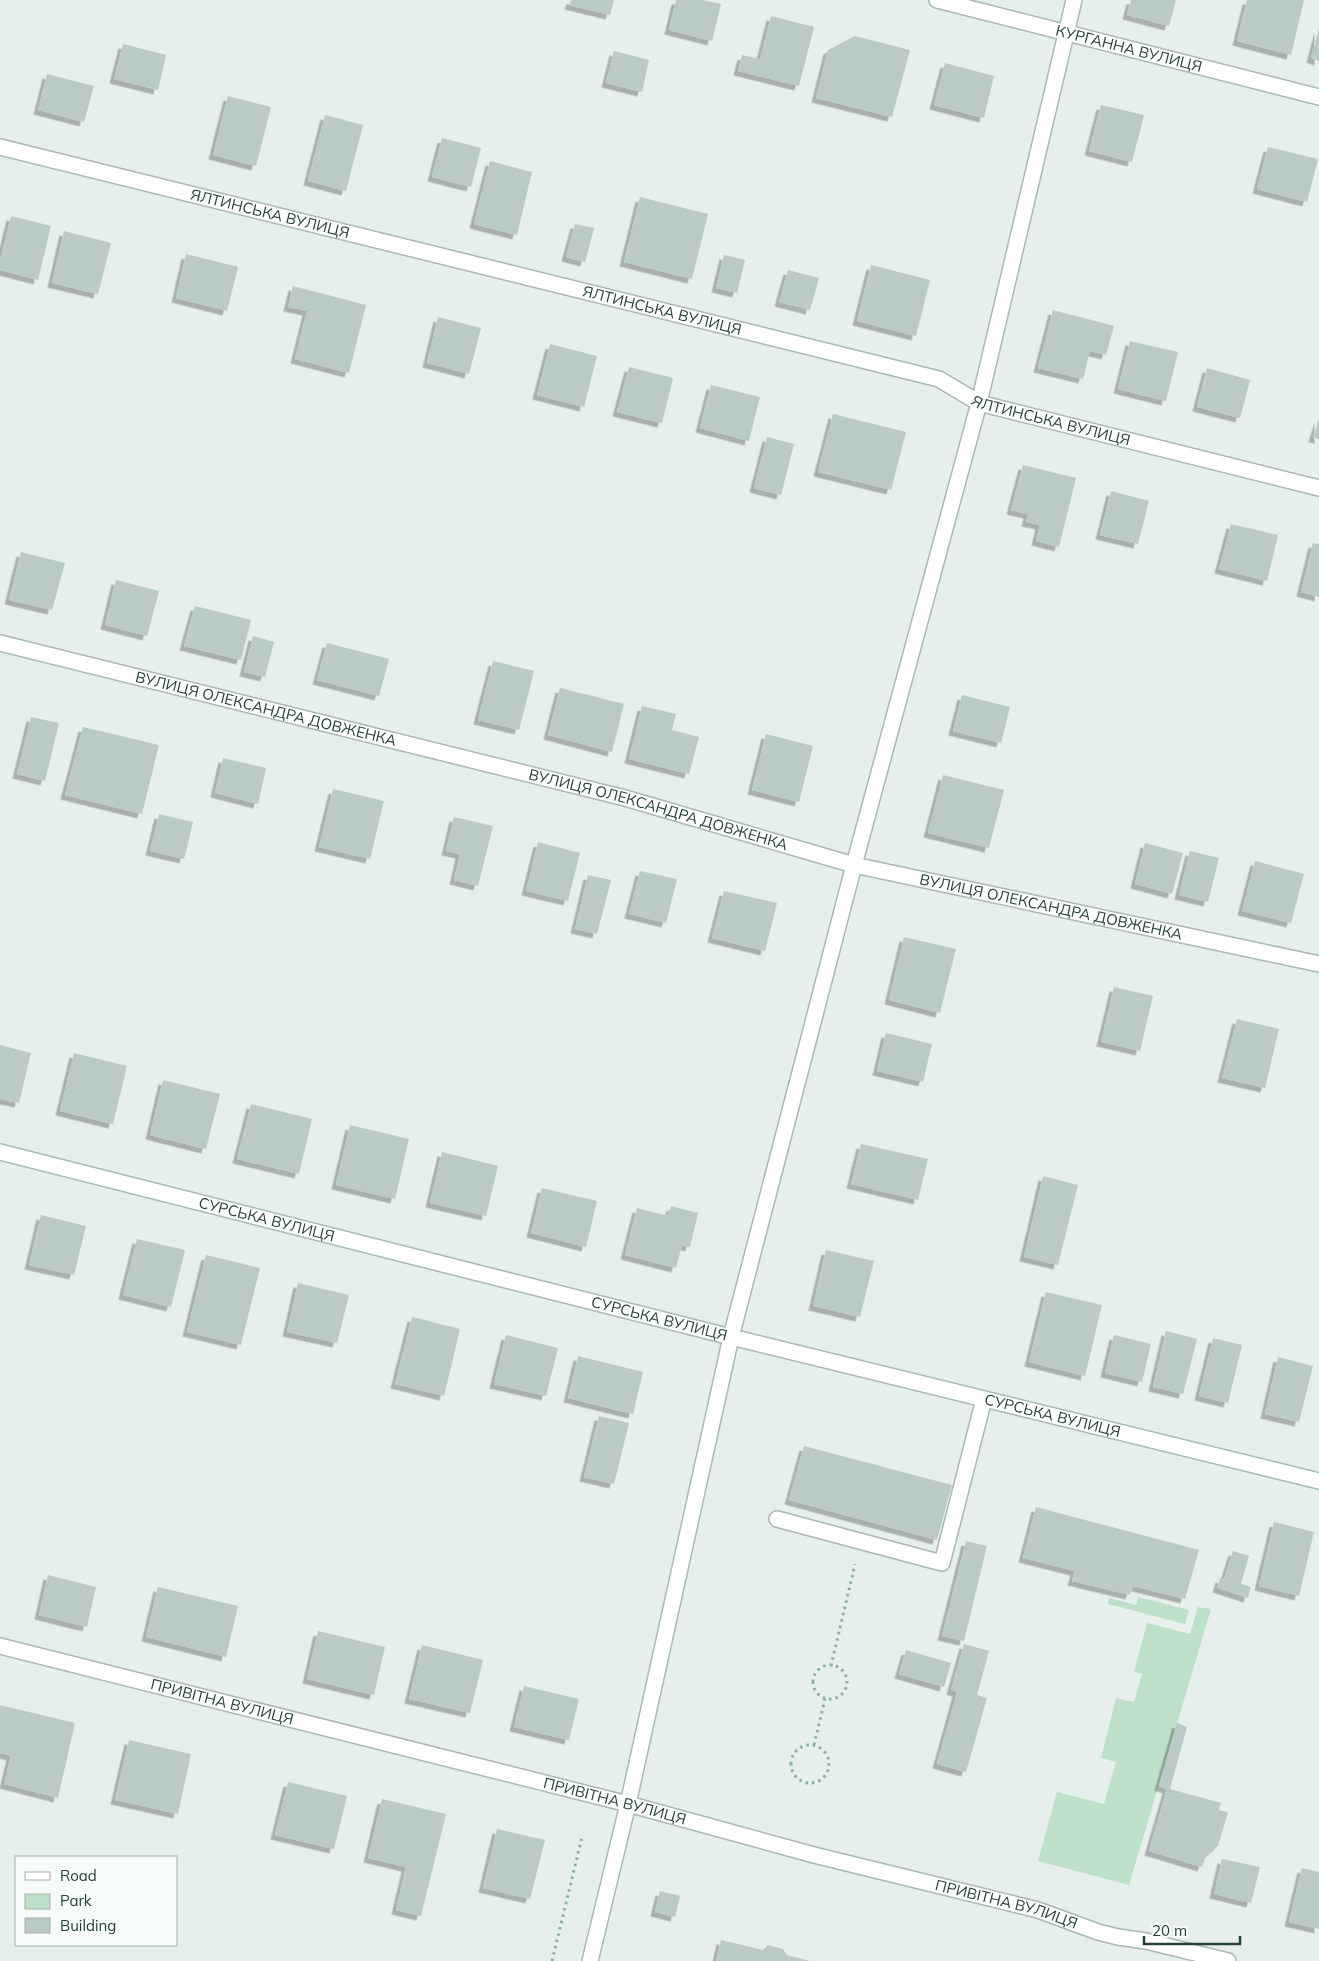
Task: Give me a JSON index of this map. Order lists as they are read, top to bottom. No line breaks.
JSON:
{"streets":{"street":["КУРГАННА ВУЛИЦЯ","ЯЛТИНСЬКА ВУЛИЦЯ","ВУЛИЦЯ ОЛЕКСАНДРА ДОВЖЕНКА","СУРСЬКА ВУЛИЦЯ","ПРИВІТНА ВУЛИЦЯ"]},"legend":["Road","Park","Building"],"scale_bar":"20 m"}
